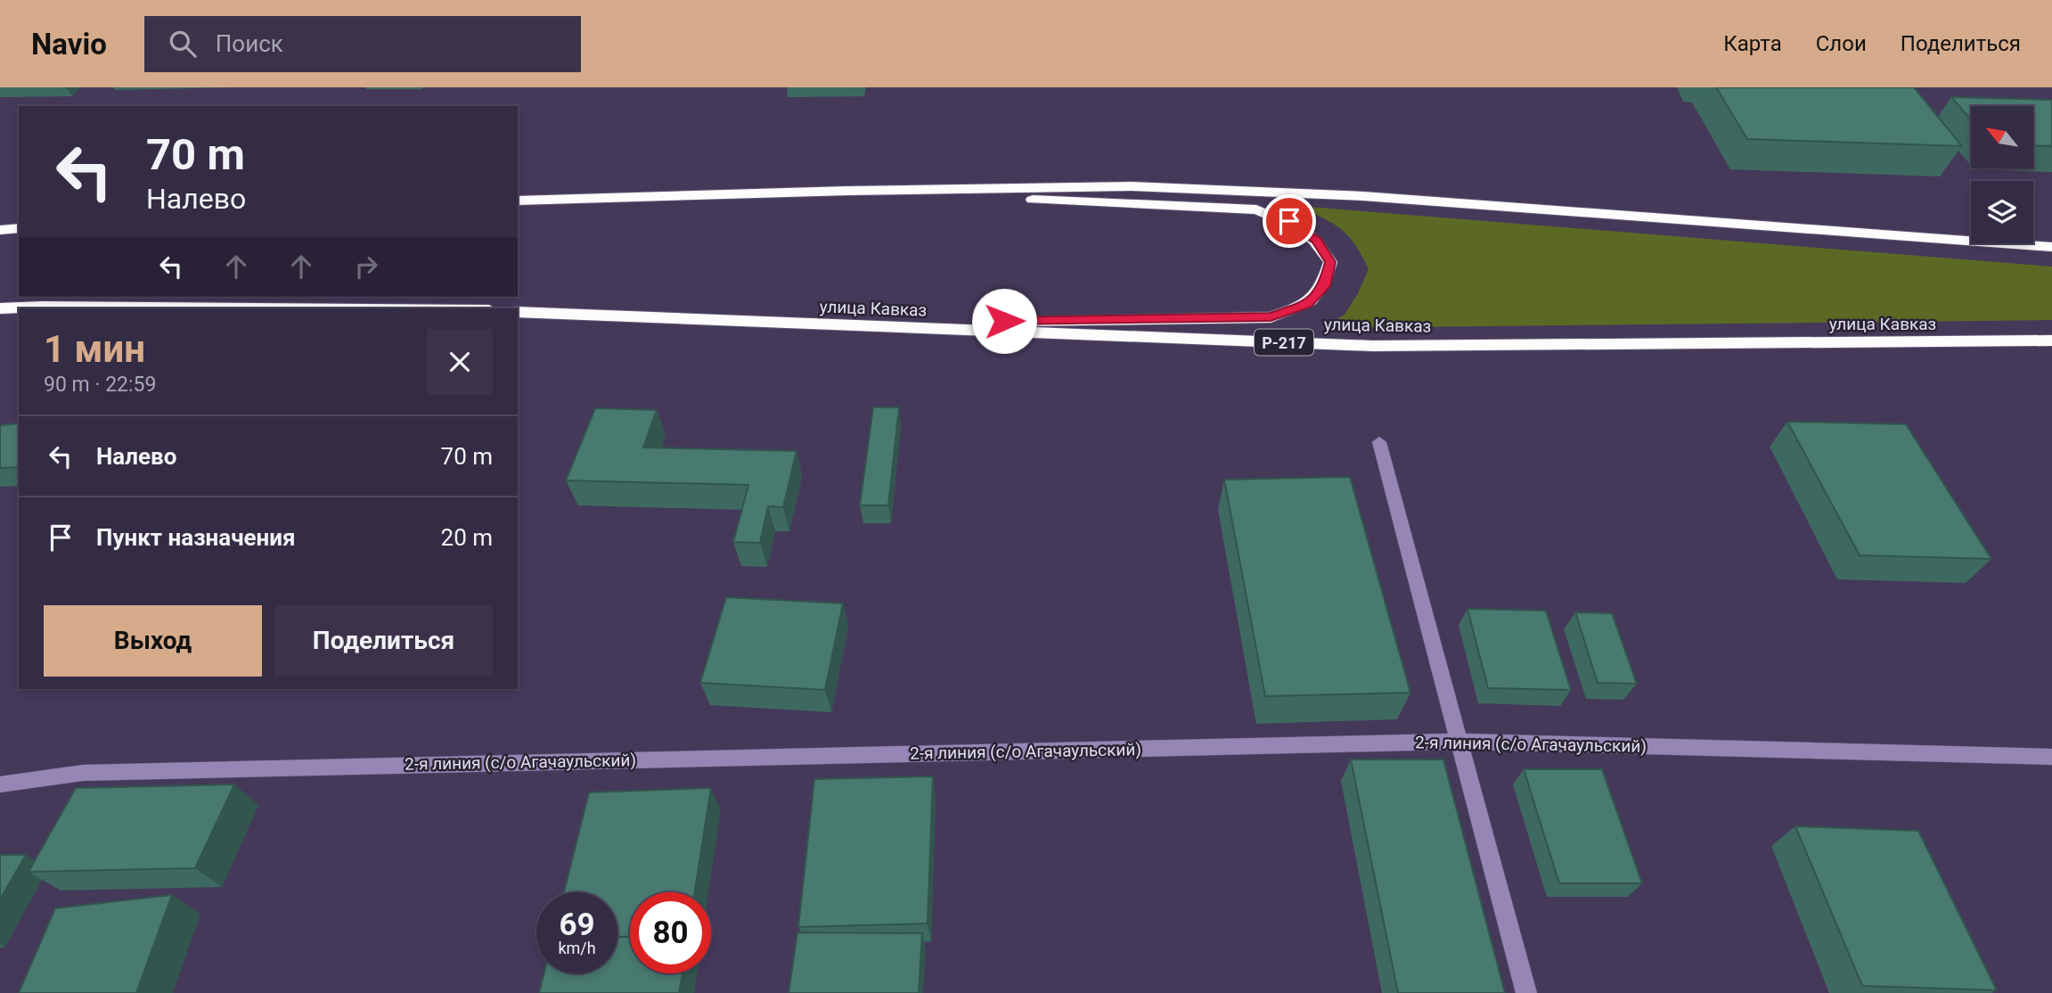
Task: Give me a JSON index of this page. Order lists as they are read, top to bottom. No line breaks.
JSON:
{"streets":{"highway":["улица Кавказ","Р-217"],"street":["2-я линия (с/о Агачаульский)"]},"north":"top left","page":{"header":"Navio","search":"Поиск","nav":["Карта","Слои","Поделиться"],"turn":["70 m","Налево"],"heading":["1 мин","90 m · 22:59"],"list":[{"name":"Налево","value":"70 m"},{"name":"Пункт назначения","value":"20 m"}],"buttons":["Выход","Поделиться"],"speed":"69 km/h","limit":"80"}}
